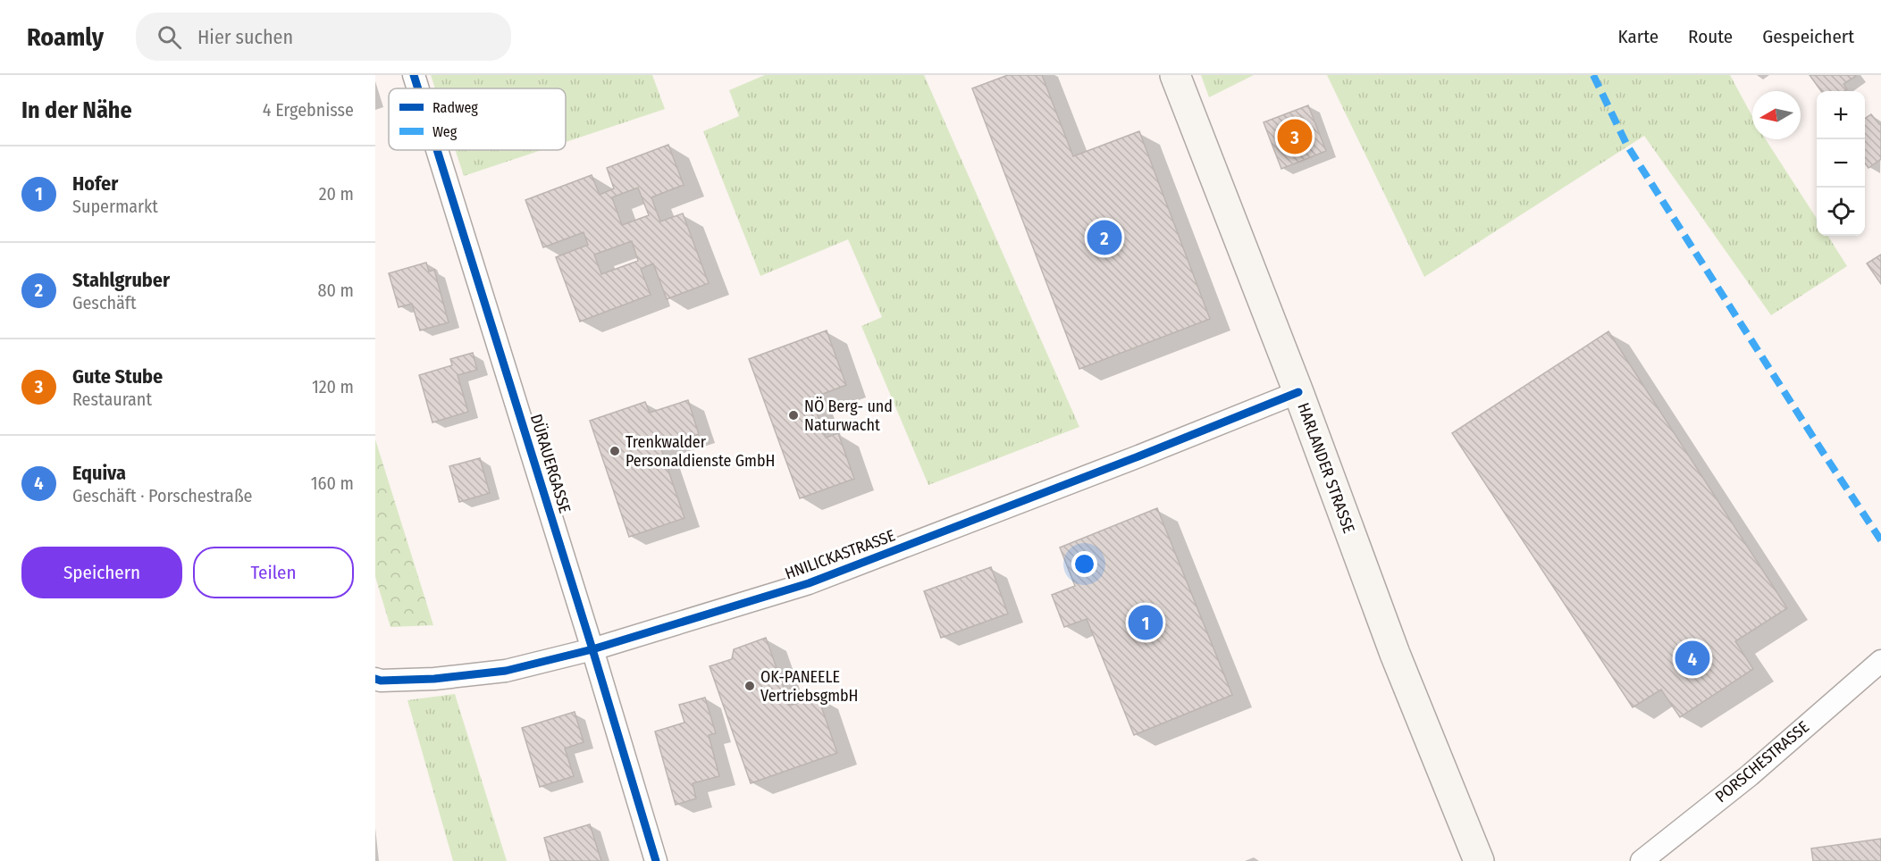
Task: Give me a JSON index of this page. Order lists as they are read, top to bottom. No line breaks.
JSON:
{"streets":{"main road":["HARLANDER STRASSE"],"street":["DÜRAUERGASSE","HNILICKASTRASSE","PORSCHESTRASSE"]},"crossings":[["DÜRAUERGASSE","HNILICKASTRASSE"],["HARLANDER STRASSE","HNILICKASTRASSE"]],"places":["NÖ Berg- und Naturwacht","Trenkwalder Personaldienste GmbH","OK-PANEELE VertriebsgmbH"],"legend":["Radweg","Weg"],"north":"left","page":{"header":"Roamly","search":"Hier suchen","nav":["Karte","Route","Gespeichert"],"heading":["In der Nähe","4 Ergebnisse"],"map_buttons":["+","−"],"pins":["3","2","1","4"],"list":[{"mark":"1","name":"Hofer","note":"Supermarkt","value":"20 m"},{"mark":"2","name":"Stahlgruber","note":"Geschäft","value":"80 m"},{"mark":"3","name":"Gute Stube","note":"Restaurant","value":"120 m"},{"mark":"4","name":"Equiva","note":"Geschäft · Porschestraße","value":"160 m"}],"buttons":["Speichern","Teilen"]}}
